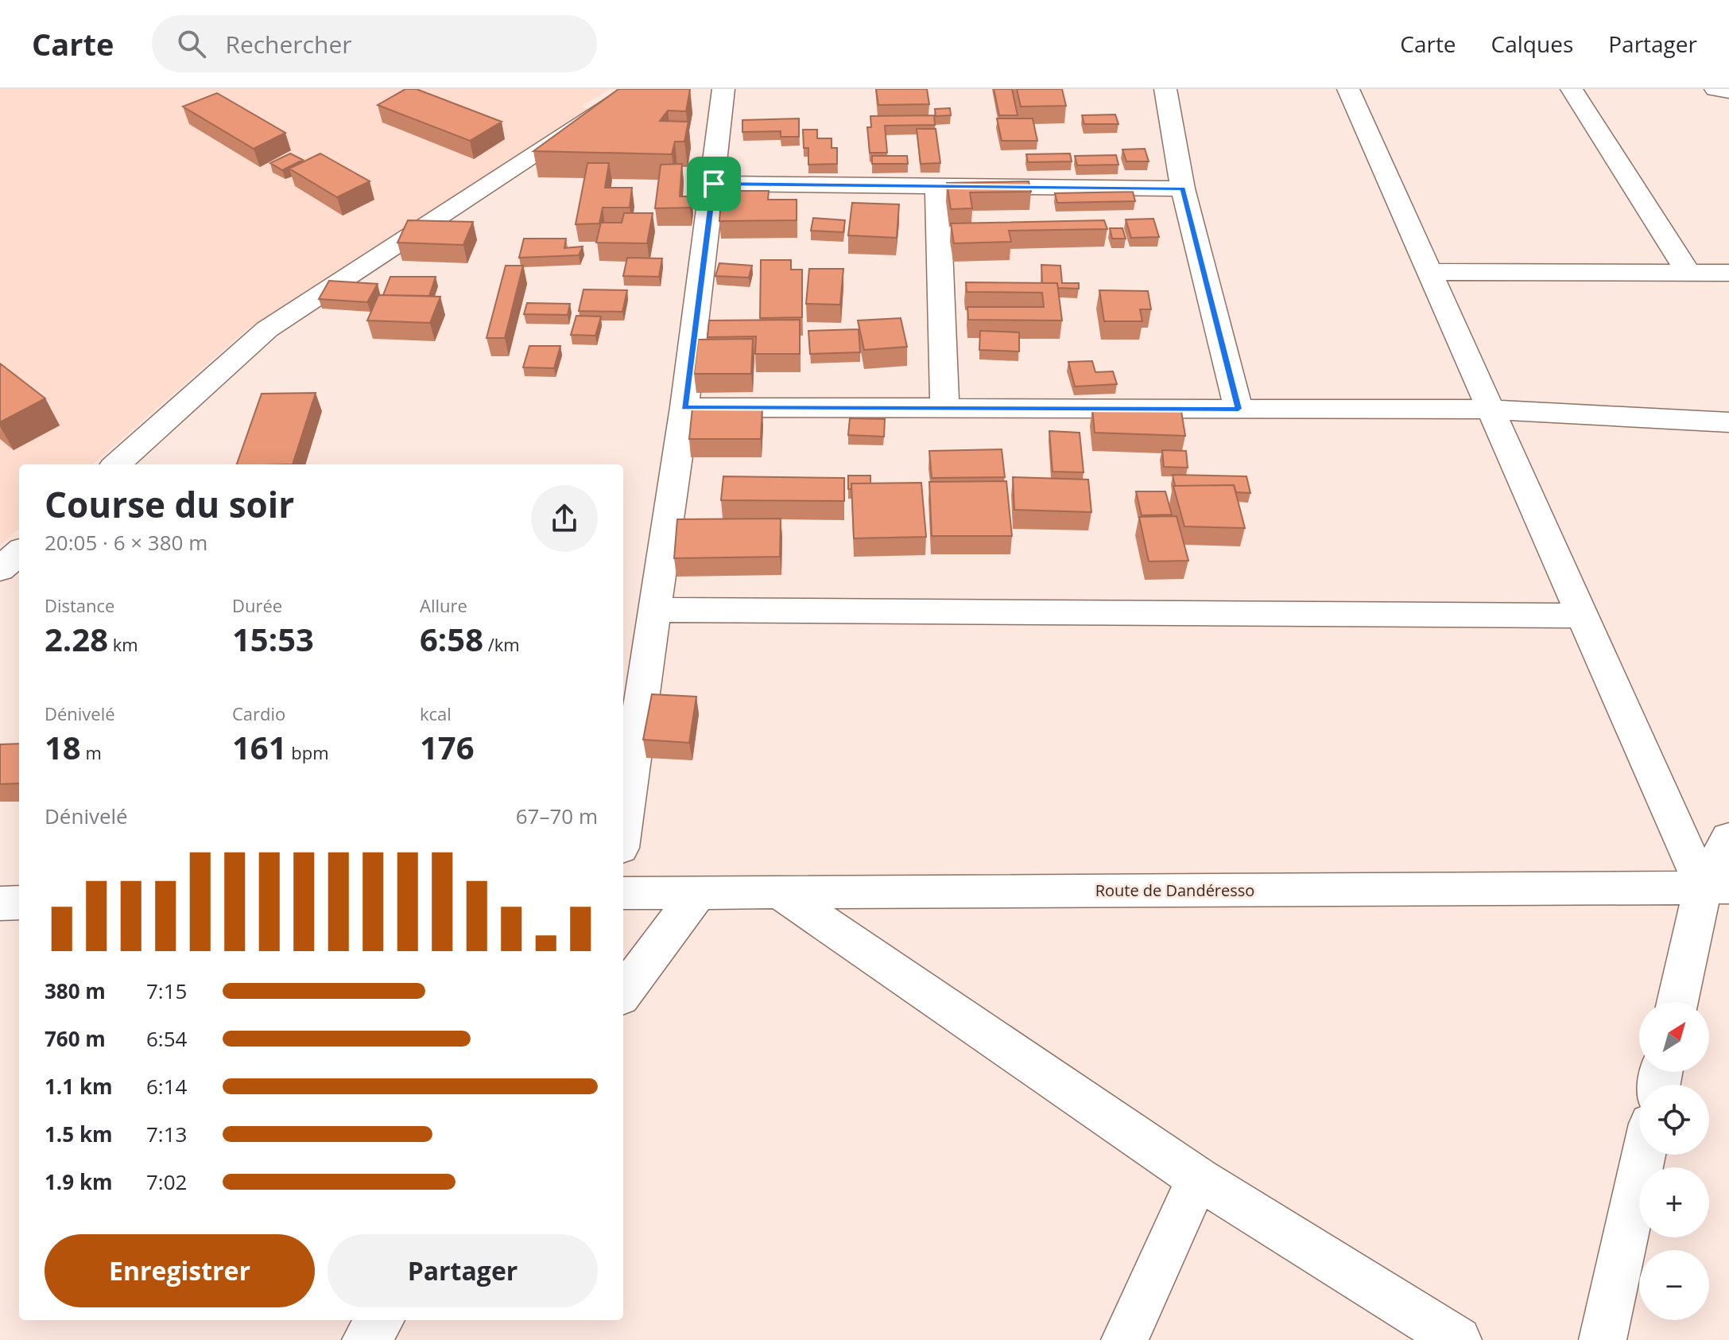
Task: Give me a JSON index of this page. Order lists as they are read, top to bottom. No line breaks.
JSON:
{"streets":{"street":["Route de Dandéresso"]},"north":"top right","page":{"header":"Carte","search":"Rechercher","nav":["Carte","Calques","Partager"],"heading":["Course du soir","20:05 · 6 × 380 m"],"stats":[["Distance","2.28 km"],["Durée","15:53"],["Allure","6:58 /km"],["Dénivelé","18 m"],["Cardio","161 bpm"],["kcal","176"]],"chart":["Dénivelé","67–70 m"],"list":[{"name":"380 m","note":"7:15"},{"name":"760 m","note":"6:54"},{"name":"1.1 km","note":"6:14"},{"name":"1.5 km","note":"7:13"},{"name":"1.9 km","note":"7:02"}],"map_buttons":["+","−"],"buttons":["Enregistrer","Partager"]}}
